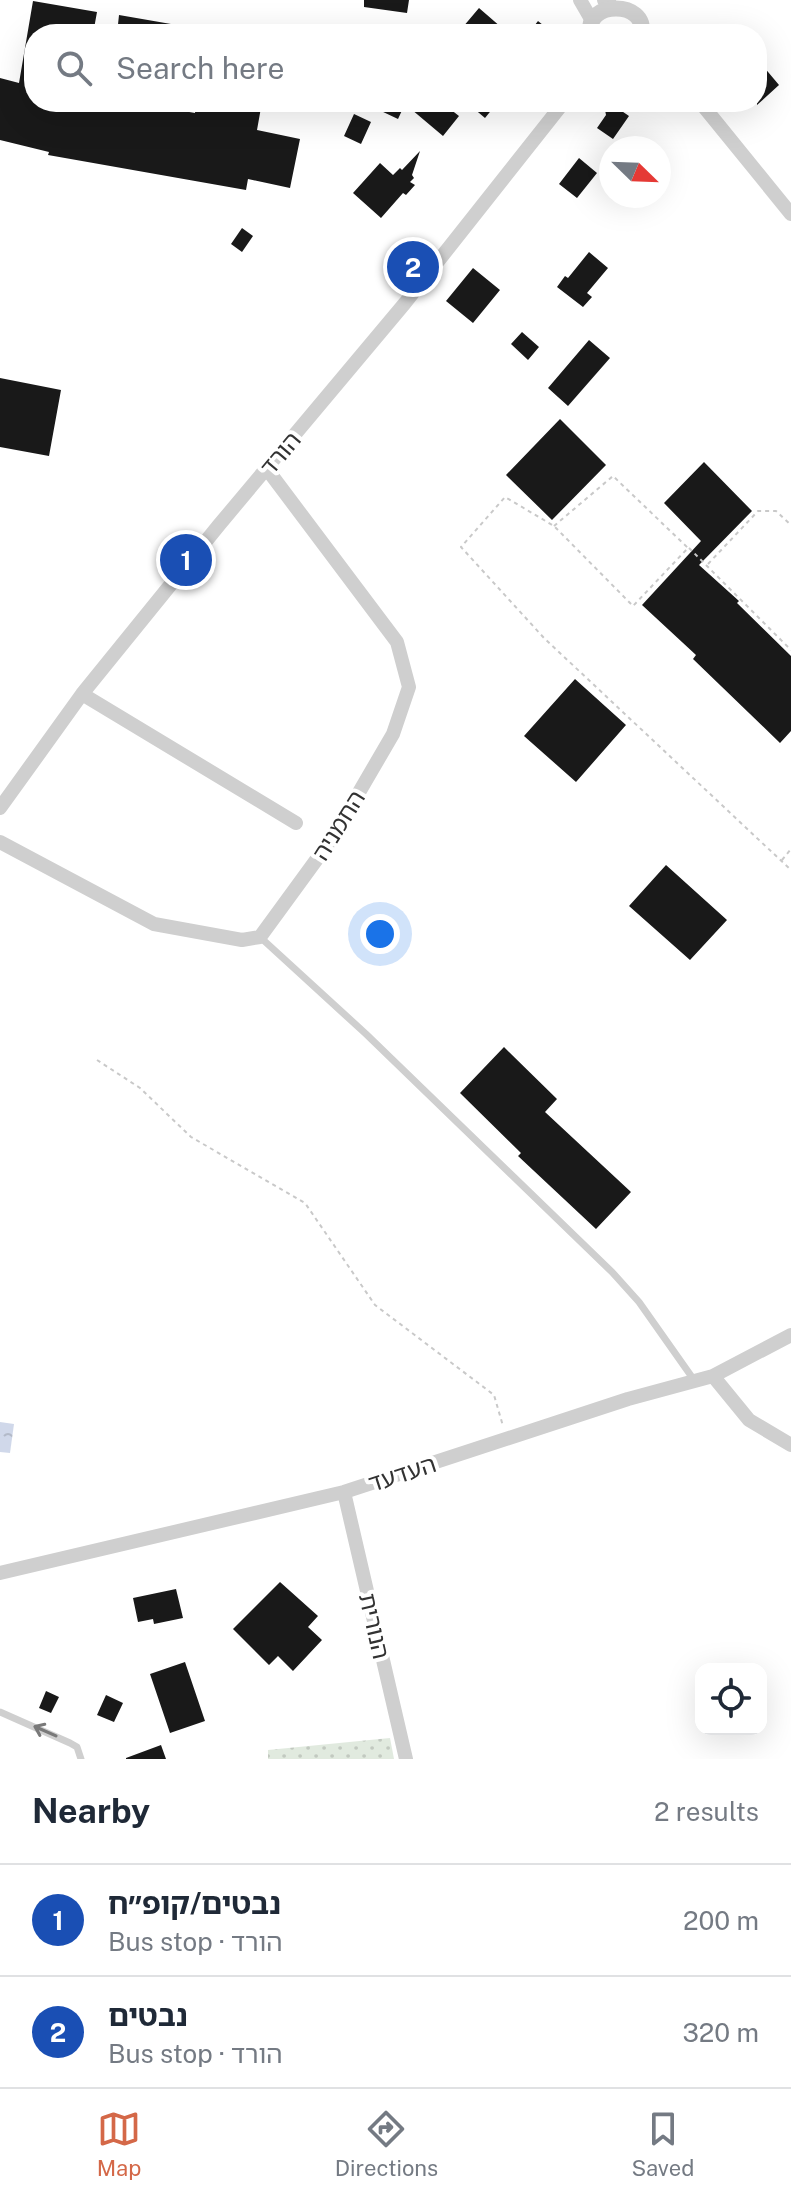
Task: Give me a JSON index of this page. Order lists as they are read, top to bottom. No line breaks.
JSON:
{"streets":{"street":["הורד","החמניה","העדעד","הנורית"]},"crossings":[["הורד","החמניה"],["העדעד","הנורית"]],"north":"bottom right","page":{"search":"Search here","pins":["2","1"],"heading":["Nearby","2 results"],"list":[{"mark":"1","name":"נבטים/קופ״ח","note":"Bus stop · הורד","value":"200 m"},{"mark":"2","name":"נבטים","note":"Bus stop · הורד","value":"320 m"}],"nav":["Map","Directions","Saved"]}}
